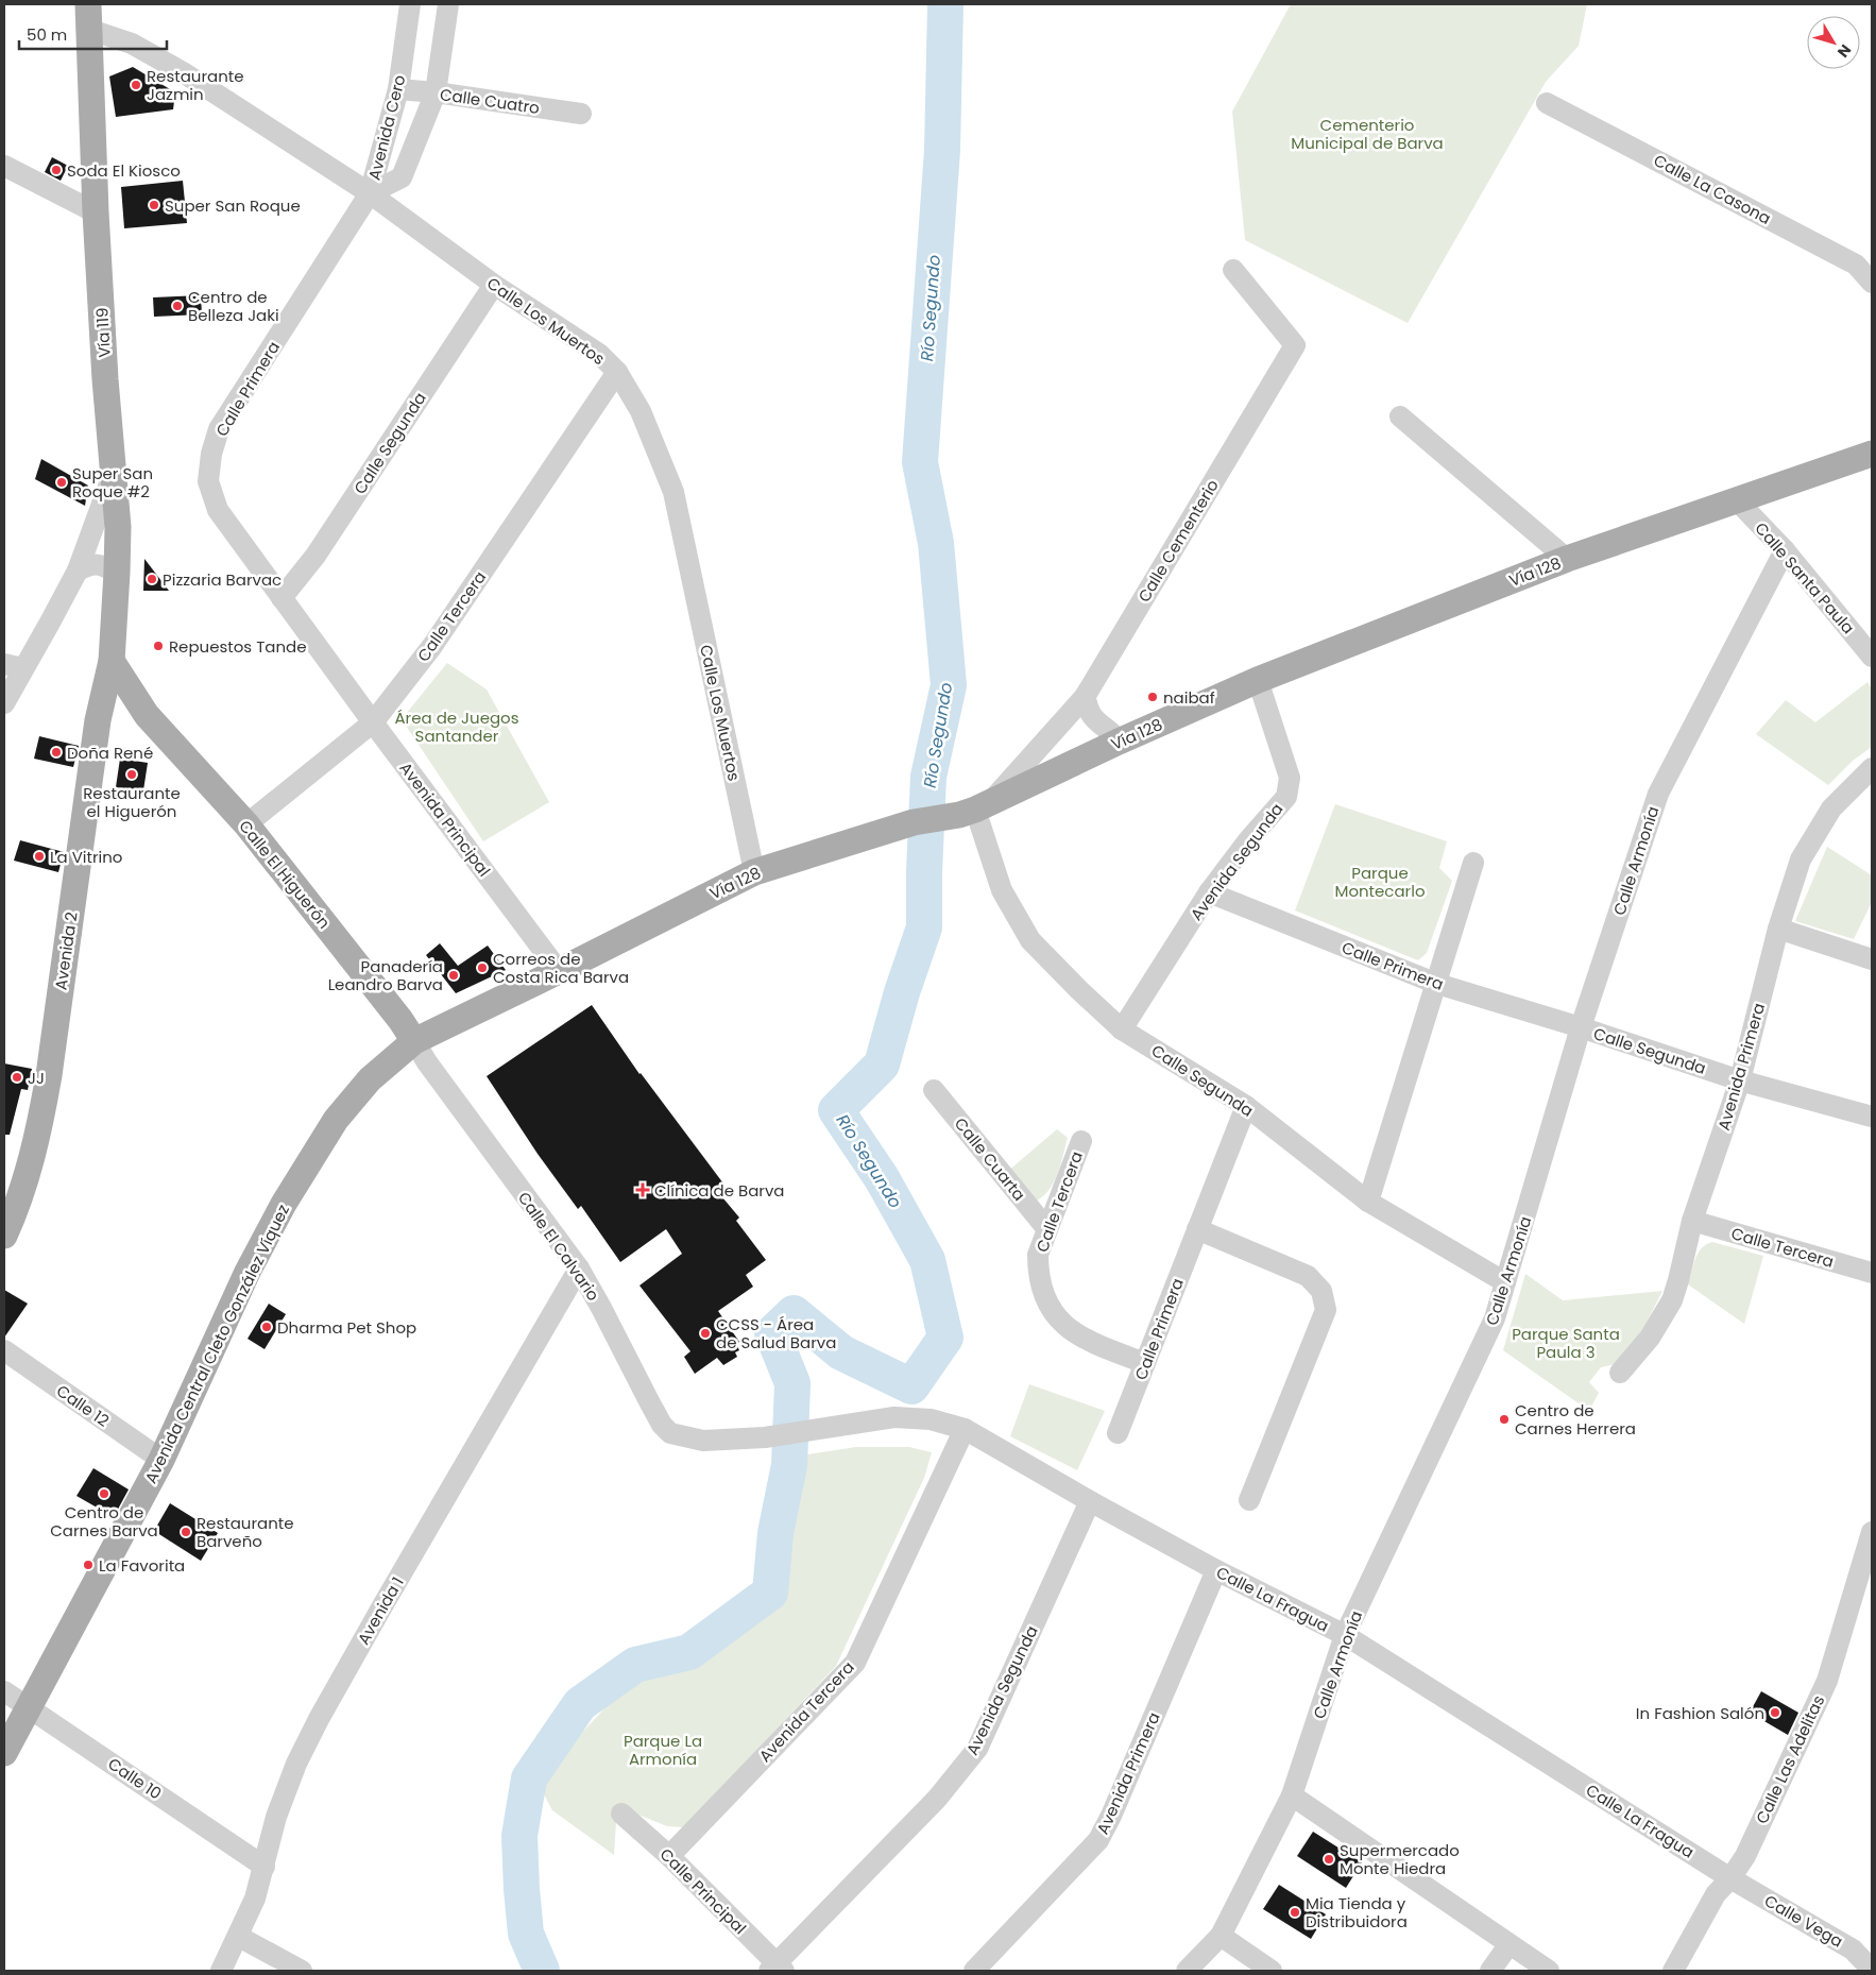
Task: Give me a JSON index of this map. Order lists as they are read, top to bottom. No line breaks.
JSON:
{"streets":{"main road":["Vía 119","Vía 128","Calle El Higuerón","Avenida 2","Avenida Central Cleto González Víquez"],"street":["Calle Cuatro","Avenida Cero","Calle La Casona","Calle Los Muertos","Calle Primera","Calle Segunda","Calle Cementerio","Calle Santa Paula","Calle Tercera","Avenida Principal","Calle Armonía","Avenida Segunda","Avenida Primera","Calle Cuarta","Calle El Calvario","Calle 12","Calle La Fragua","Avenida 1","Avenida Tercera","Calle Las Adelitas","Calle 10","Calle Principal","Calle Vega"]},"crossings":[["Calle Cuatro","Avenida Cero"],["Avenida Cero","Calle Los Muertos"],["Avenida Cero","Calle Primera"],["Calle Los Muertos","Vía 119"],["Calle Los Muertos","Calle Primera"],["Calle Los Muertos","Calle Segunda"],["Calle Los Muertos","Vía 128"],["Calle Los Muertos","Calle Tercera"],["Vía 119","Calle El Higuerón"],["Vía 119","Avenida 2"],["Calle Primera","Calle Segunda"],["Calle Primera","Calle Tercera"],["Calle Primera","Avenida Principal"],["Calle Primera","Calle Armonía"],["Calle Primera","Avenida Segunda"],["Calle Segunda","Calle Cementerio"],["Calle Segunda","Vía 128"],["Calle Segunda","Avenida Principal"],["Calle Segunda","Calle Armonía"],["Calle Segunda","Avenida Segunda"],["Calle Segunda","Avenida Primera"],["Calle Cementerio","Vía 128"],["Vía 128","Calle Santa Paula"],["Vía 128","Avenida Principal"],["Vía 128","Avenida Segunda"],["Vía 128","Calle El Higuerón"],["Vía 128","Calle El Calvario"],["Vía 128","Avenida Central Cleto González Víquez"],["Calle Santa Paula","Calle Armonía"],["Calle Tercera","Avenida Principal"],["Calle Tercera","Calle El Higuerón"],["Calle Tercera","Avenida Primera"],["Calle Tercera","Calle Cuarta"],["Calle Armonía","Calle La Fragua"],["Avenida Segunda","Calle La Fragua"],["Avenida Segunda","Calle Principal"],["Calle El Higuerón","Avenida 2"],["Calle El Higuerón","Calle El Calvario"],["Calle El Higuerón","Avenida Central Cleto González Víquez"],["Avenida Primera","Calle La Fragua"],["Calle El Calvario","Avenida Central Cleto González Víquez"],["Calle El Calvario","Calle La Fragua"],["Calle El Calvario","Avenida 1"],["Avenida Central Cleto González Víquez","Calle 12"],["Avenida Central Cleto González Víquez","Calle 10"],["Calle La Fragua","Avenida Tercera"],["Calle La Fragua","Calle Las Adelitas"],["Calle La Fragua","Calle Vega"],["Avenida 1","Calle 10"],["Avenida Tercera","Calle Principal"],["Calle Las Adelitas","Calle Vega"]],"water":["Río Segundo"],"parks":["Cementerio Municipal de Barva","Área de Juegos Santander","Parque Montecarlo","Parque Santa Paula 3","Parque La Armonía"],"places":{"other":["Restaurante Jazmin","Soda El Kiosco","Super San Roque","Centro de Belleza Jaki","Super San Roque #2","Pizzaria Barvac","Repuestos Tande","naibaf","Doña René","Restaurante el Higuerón","La Vitrino","Correos de Costa Rica Barva","Panadería Leandro Barva","JJ","Dharma Pet Shop","CCSS - Área de Salud Barva","Centro de Carnes Herrera","Centro de Carnes Barva","Restaurante Barveño","La Favorita","In Fashion Salón","Supermercado Monte Hiedra","Mia Tienda y Distribuidora"],"health":["Clínica de Barva"]},"scale_bar":"50 m","north":"bottom right"}
